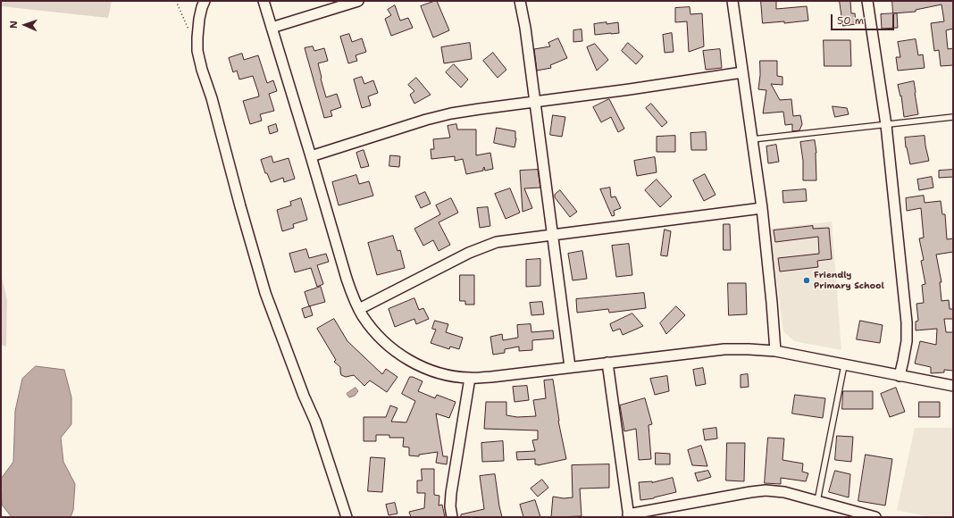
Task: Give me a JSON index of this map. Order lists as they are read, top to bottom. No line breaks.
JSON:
{"places":["Friendly Primary School"],"scale_bar":"50 m","north":"left"}
